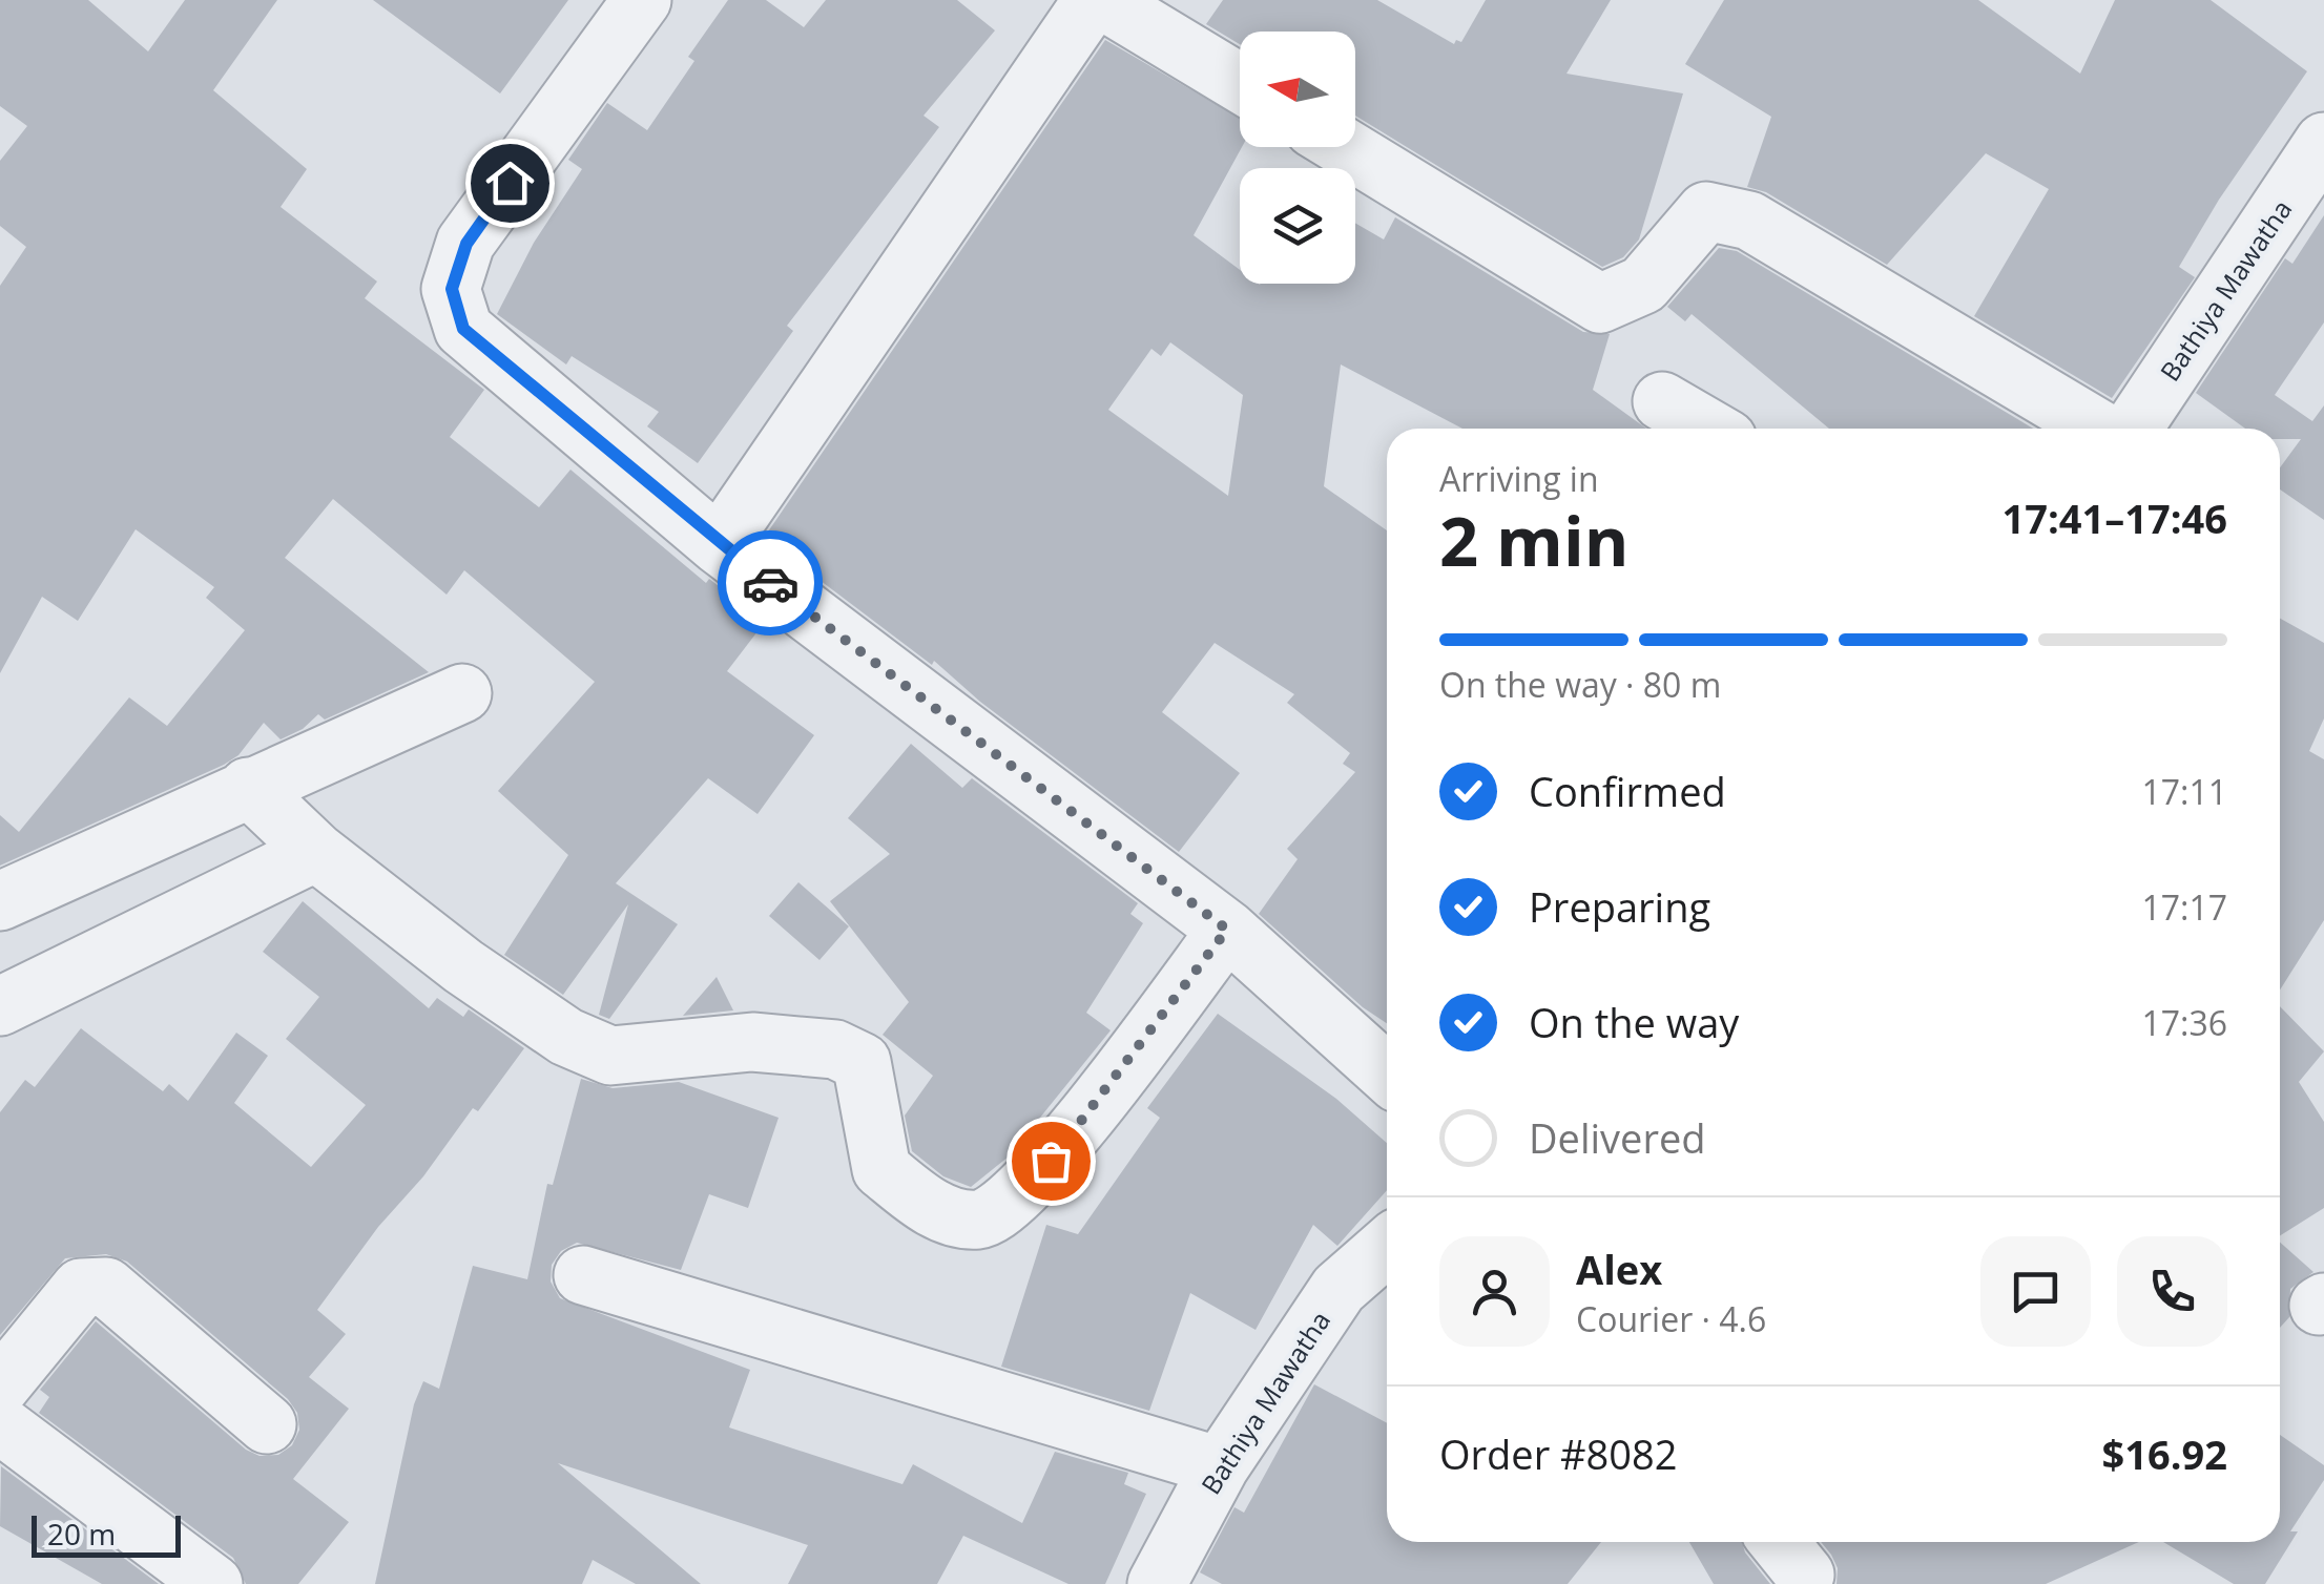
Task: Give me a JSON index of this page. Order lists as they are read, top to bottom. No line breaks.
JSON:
{"streets":{"street":["Bathiya Mawatha"]},"scale_bar":"20 m","north":"left","page":{"heading":["2 min","Arriving in","17:41–17:46"],"panel":["Alex","Courier · 4.6","Order #8082","$16.92"],"bar":"On the way · 80 m","list":[["Confirmed","17:11"],["Preparing","17:17"],["On the way","17:36"],"Delivered"],"scale":"20 m"}}
